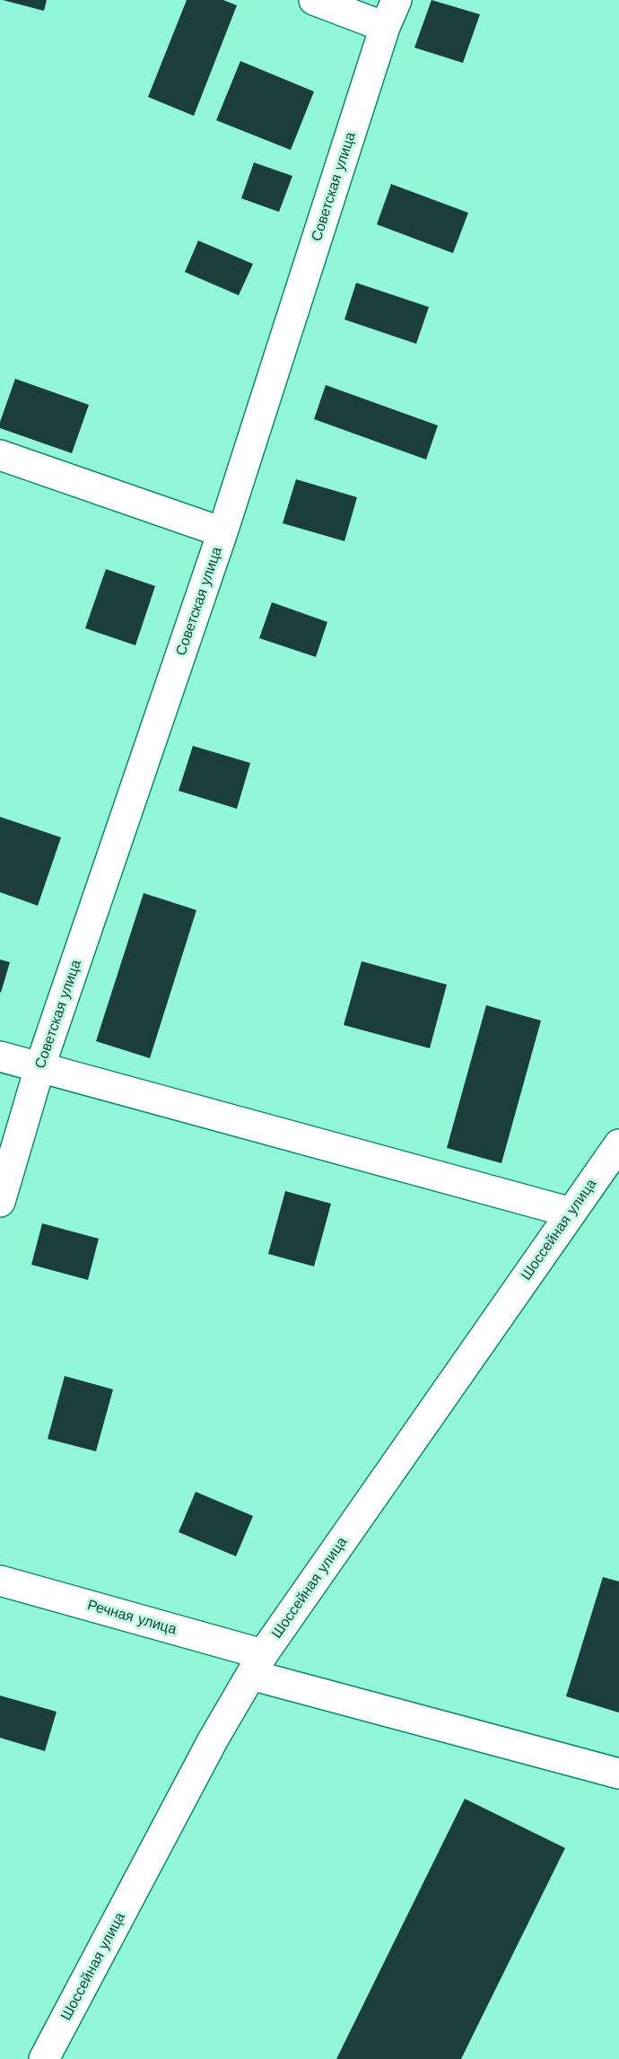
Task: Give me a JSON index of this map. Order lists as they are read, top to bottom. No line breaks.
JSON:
{"streets":{"street":["Советская улица","Шоссейная улица","Речная улица"]},"crossings":[["Шоссейная улица","Речная улица"]]}
